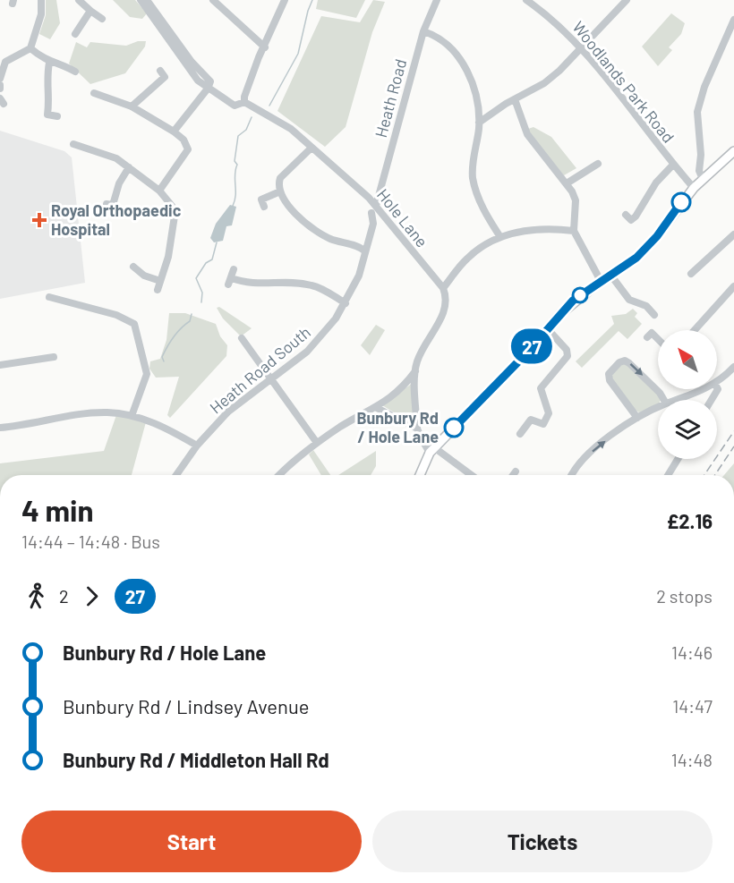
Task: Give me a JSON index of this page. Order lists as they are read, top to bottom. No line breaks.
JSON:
{"streets":{"street":["Woodlands Park Road","Heath Road","Hole Lane","Heath Road South"]},"crossings":[["Heath Road","Hole Lane"]],"places":{"health":["Royal Orthopaedic Hospital"],"other":["Bunbury Rd / Hole Lane"]},"lines":["bus line 27"],"north":"top left","page":{"on_map":"27","heading":["4 min","14:44 – 14:48 · Bus","£2.16"],"legs":["2","27","2 stops"],"list":[{"name":"Bunbury Rd / Hole Lane","value":"14:46"},{"name":"Bunbury Rd / Lindsey Avenue","value":"14:47"},{"name":"Bunbury Rd / Middleton Hall Rd","value":"14:48"}],"buttons":["Start","Tickets"]}}
